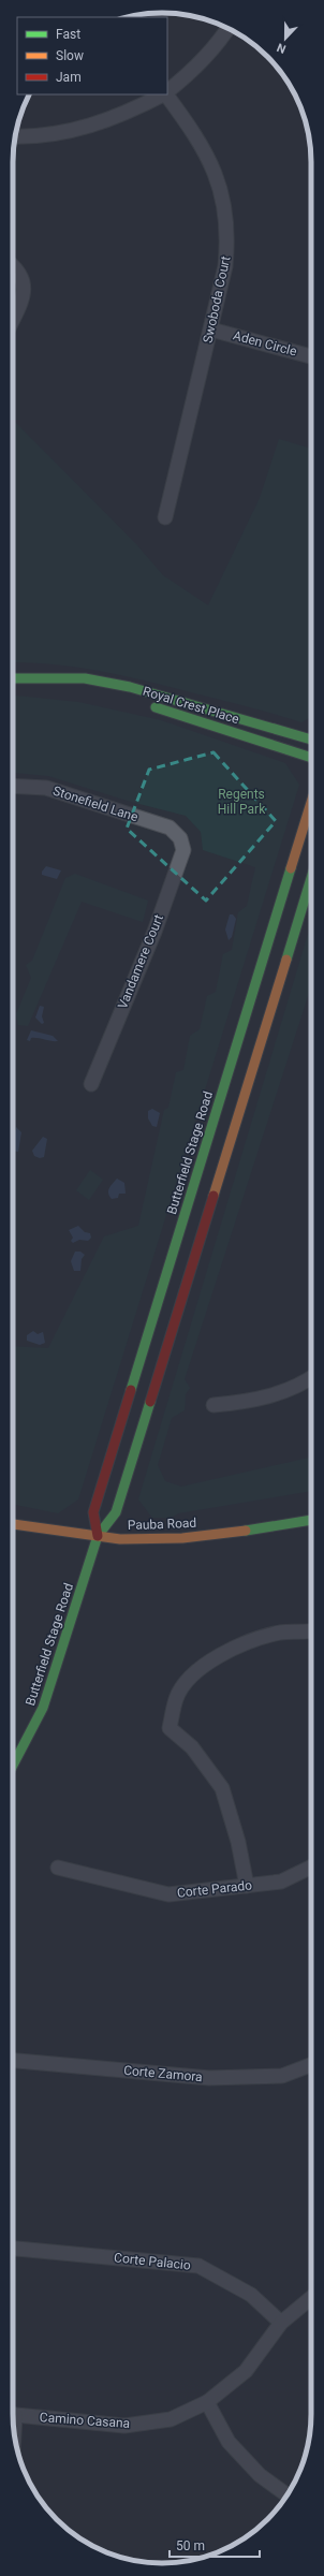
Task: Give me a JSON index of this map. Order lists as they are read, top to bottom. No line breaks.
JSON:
{"streets":{"main road":["Royal Crest Place","Butterfield Stage Road","Pauba Road"],"street":["Swoboda Court","Aden Circle","Stonefield Lane","Vandamere Court","Corte Parado","Corte Zamora","Corte Palacio","Camino Casana"]},"crossings":[["Swoboda Court","Aden Circle"],["Stonefield Lane","Vandamere Court"],["Butterfield Stage Road","Pauba Road"],["Corte Palacio","Camino Casana"]],"parks":["Regents Hill Park"],"legend":["Fast","Slow","Jam"],"scale_bar":"50 m","north":"bottom"}
